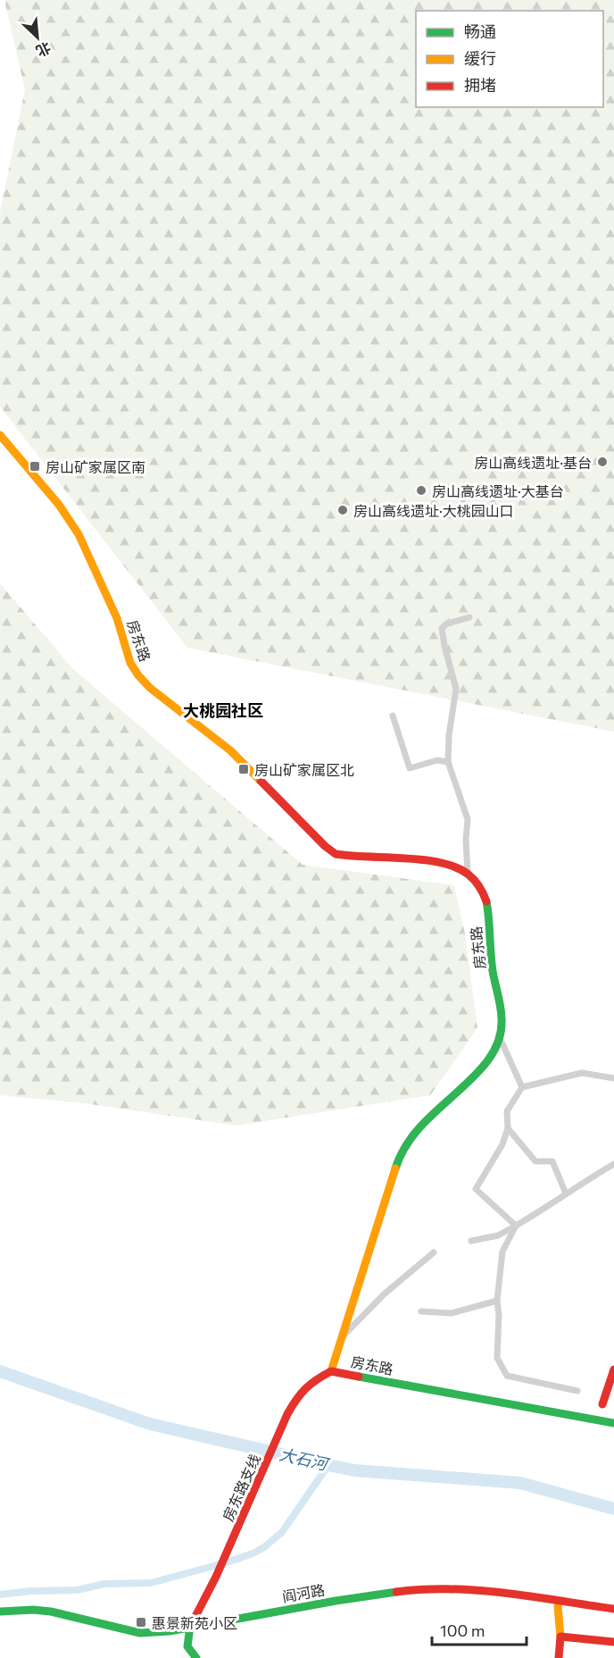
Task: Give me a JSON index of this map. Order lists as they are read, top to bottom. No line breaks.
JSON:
{"streets":{"main road":["房东路","房东路支线","阎河路"]},"crossings":[["房东路","房东路支线"],["房东路支线","阎河路"]],"districts":["大桃园社区"],"water":["大石河"],"places":{"other":["房山高线遗址·基台","房山高线遗址·大基台","房山高线遗址·大桃园山口"],"transit":["房山矿家属区南","房山矿家属区北","惠景新苑小区"]},"legend":["畅通","缓行","拥堵"],"scale_bar":"100 m","north":"bottom right"}
